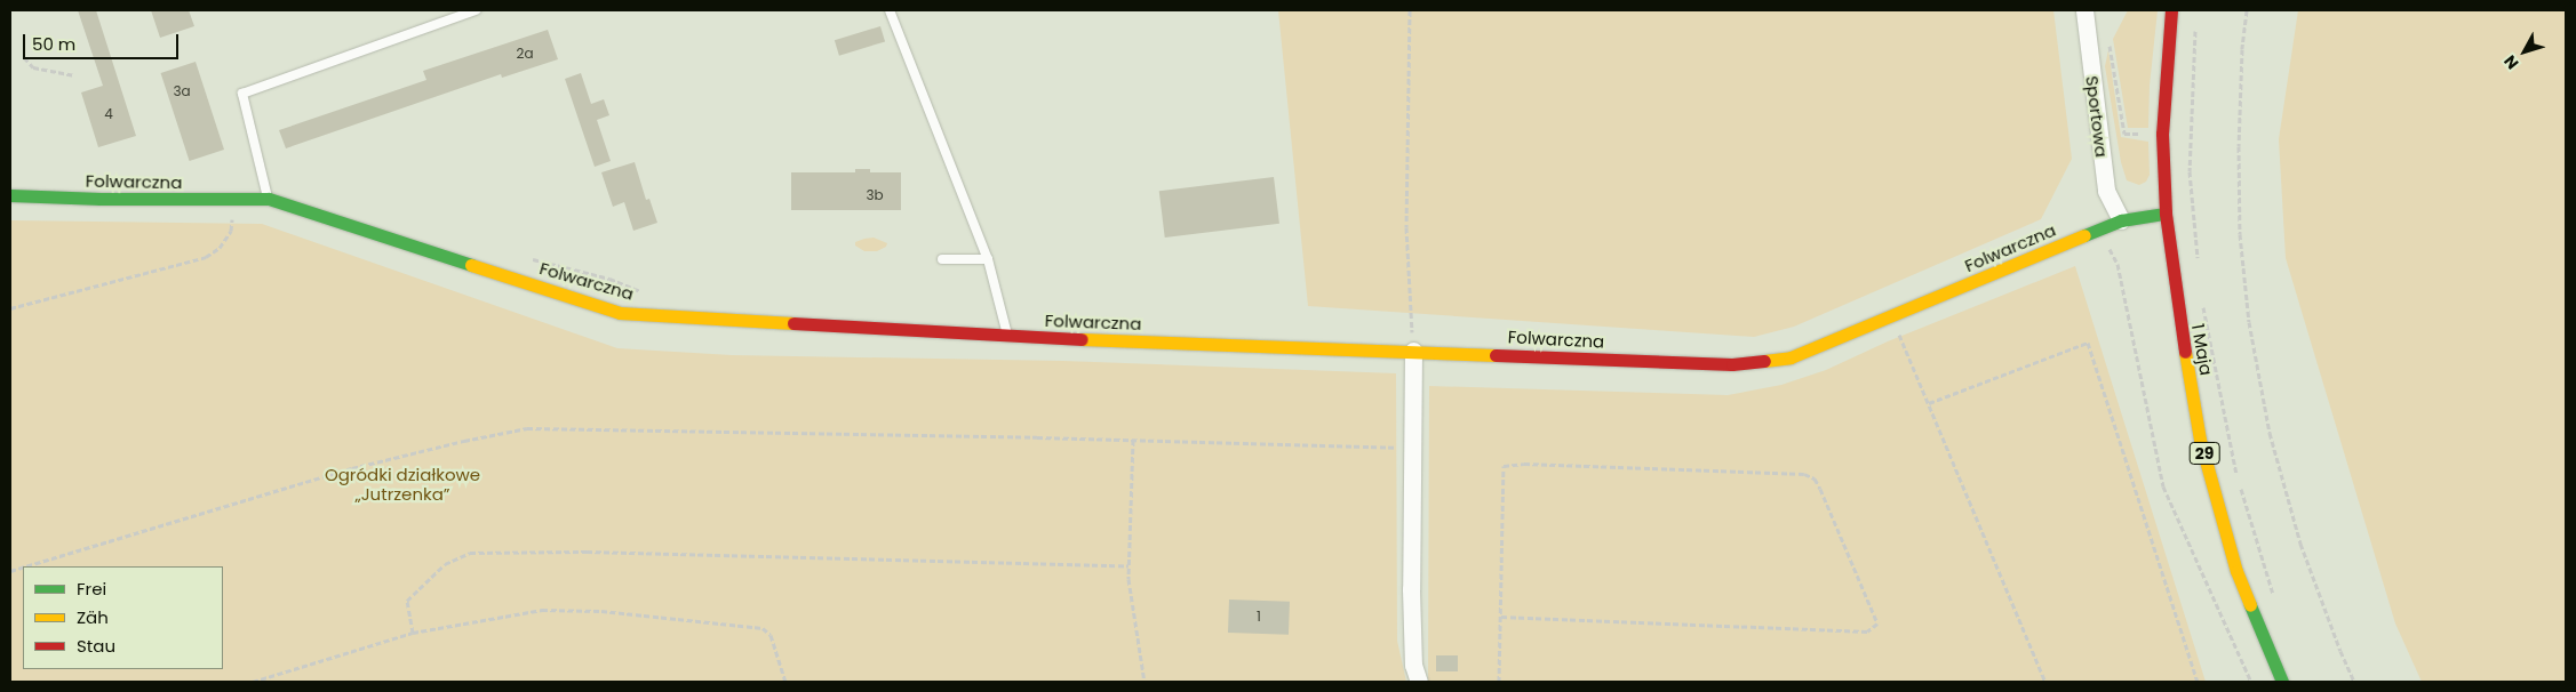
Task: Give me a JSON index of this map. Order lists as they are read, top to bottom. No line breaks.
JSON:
{"streets":{"street":["Sportowa","Folwarczna","1 Maja","29"]},"crossings":[["Sportowa","Folwarczna"],["Folwarczna","1 Maja"]],"parks":["Ogródki działkowe „Jutrzenka”"],"house_numbers":["2a","3a","4","3b","1"],"legend":["Frei","Zäh","Stau"],"scale_bar":"50 m","north":"bottom left"}
